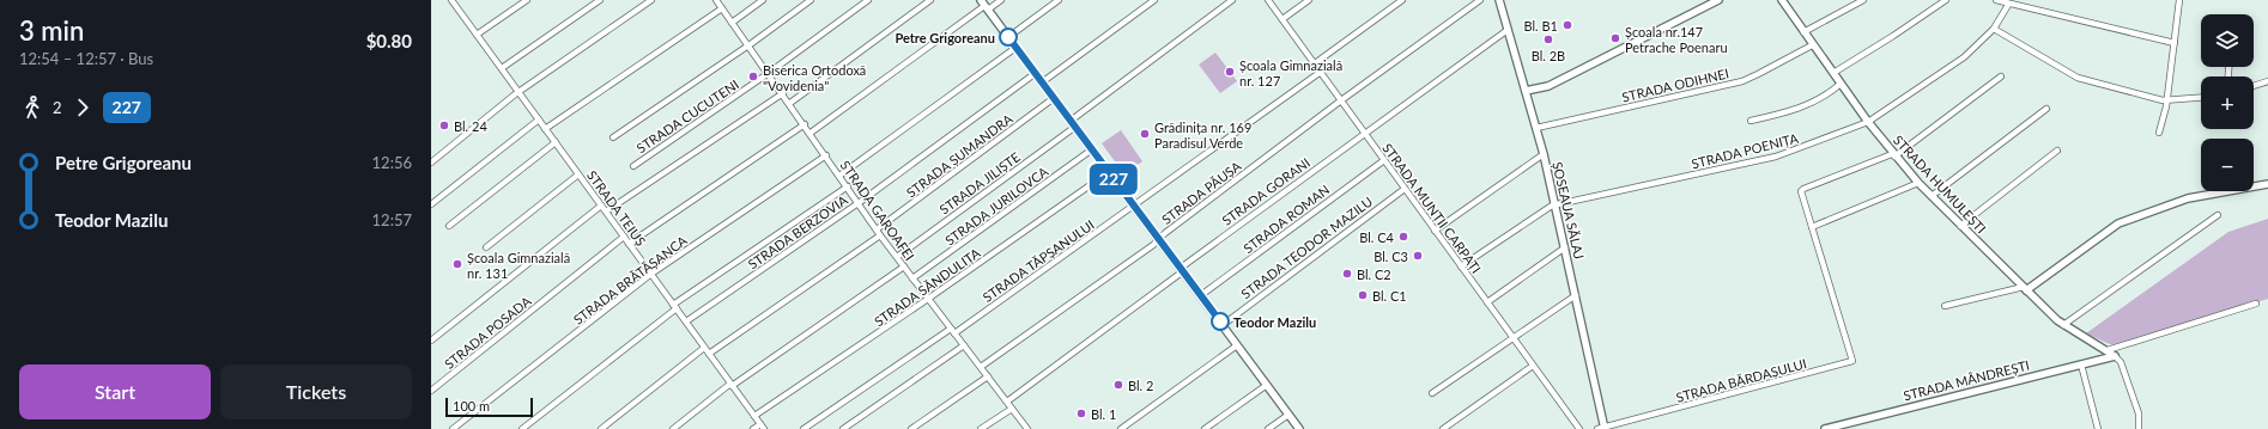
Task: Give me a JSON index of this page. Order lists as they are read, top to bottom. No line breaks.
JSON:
{"streets":{"street":["STRADA ODIHNEI","STRADA CUCUTENI","STRADA POENIȚA","STRADA ȘUMANDRA","STRADA JILIȘTE","STRADA HUMULEȘTI","STRADA GORANI","STRADA PĂUȘA","STRADA JURILOVCA","STRADA TEIUȘ","STRADA MUNȚII CARPAȚI","STRADA GAROAFEI","ȘOSEAUA SĂLAJ","STRADA ROMAN","STRADA BERZOVIA","STRADA TEODOR MAZILU","STRADA TĂPȘANULUI","STRADA BRĂTĂȘANCA","STRADA SĂNDULIȚA","STRADA POSADA","STRADA BĂRDAȘULUI","STRADA MÂNDREȘTI"]},"crossings":[["STRADA ODIHNEI","STRADA HUMULEȘTI"],["STRADA ODIHNEI","ȘOSEAUA SĂLAJ"],["STRADA CUCUTENI","STRADA GAROAFEI"],["STRADA POENIȚA","STRADA HUMULEȘTI"],["STRADA POENIȚA","ȘOSEAUA SĂLAJ"],["STRADA ȘUMANDRA","STRADA GAROAFEI"],["STRADA JILIȘTE","STRADA GAROAFEI"],["STRADA HUMULEȘTI","STRADA MÂNDREȘTI"],["STRADA GORANI","STRADA MUNȚII CARPAȚI"],["STRADA GORANI","STRADA GAROAFEI"],["STRADA GORANI","ȘOSEAUA SĂLAJ"],["STRADA PĂUȘA","STRADA MUNȚII CARPAȚI"],["STRADA PĂUȘA","STRADA GAROAFEI"],["STRADA JURILOVCA","STRADA GAROAFEI"],["STRADA TEIUȘ","STRADA BERZOVIA"],["STRADA TEIUȘ","STRADA BRĂTĂȘANCA"],["STRADA TEIUȘ","STRADA SĂNDULIȚA"],["STRADA TEIUȘ","STRADA POSADA"],["STRADA MUNȚII CARPAȚI","STRADA ROMAN"],["STRADA MUNȚII CARPAȚI","STRADA TEODOR MAZILU"],["STRADA MUNȚII CARPAȚI","STRADA TĂPȘANULUI"],["STRADA GAROAFEI","STRADA BERZOVIA"],["STRADA GAROAFEI","STRADA TĂPȘANULUI"],["STRADA GAROAFEI","STRADA BRĂTĂȘANCA"],["STRADA GAROAFEI","STRADA SĂNDULIȚA"],["ȘOSEAUA SĂLAJ","STRADA BĂRDAȘULUI"]],"places":["Bl. B1","Petre Grigoreanu","Școala nr.147 Petrache Poenaru","Bl. 2B","Școala Gimnazială nr. 127","Biserica Ortodoxă \"Vovidenia\"","Bl. 24","Grădinița nr. 169 Paradisul Verde","Bl. C4","Bl. C3","Școala Gimnazială nr. 131","Bl. C2","Bl. C1","Teodor Mazilu","Bl. 2","Bl. 1"],"lines":["bus line 227"],"scale_bar":"100 m","page":{"heading":["3 min","12:54 – 12:57 · Bus","$0.80"],"on_map":"227","map_buttons":["+","−"],"legs":["2","227"],"list":[{"name":"Petre Grigoreanu","value":"12:56"},{"name":"Teodor Mazilu","value":"12:57"}],"buttons":["Start","Tickets"],"scale":"100 m"}}
